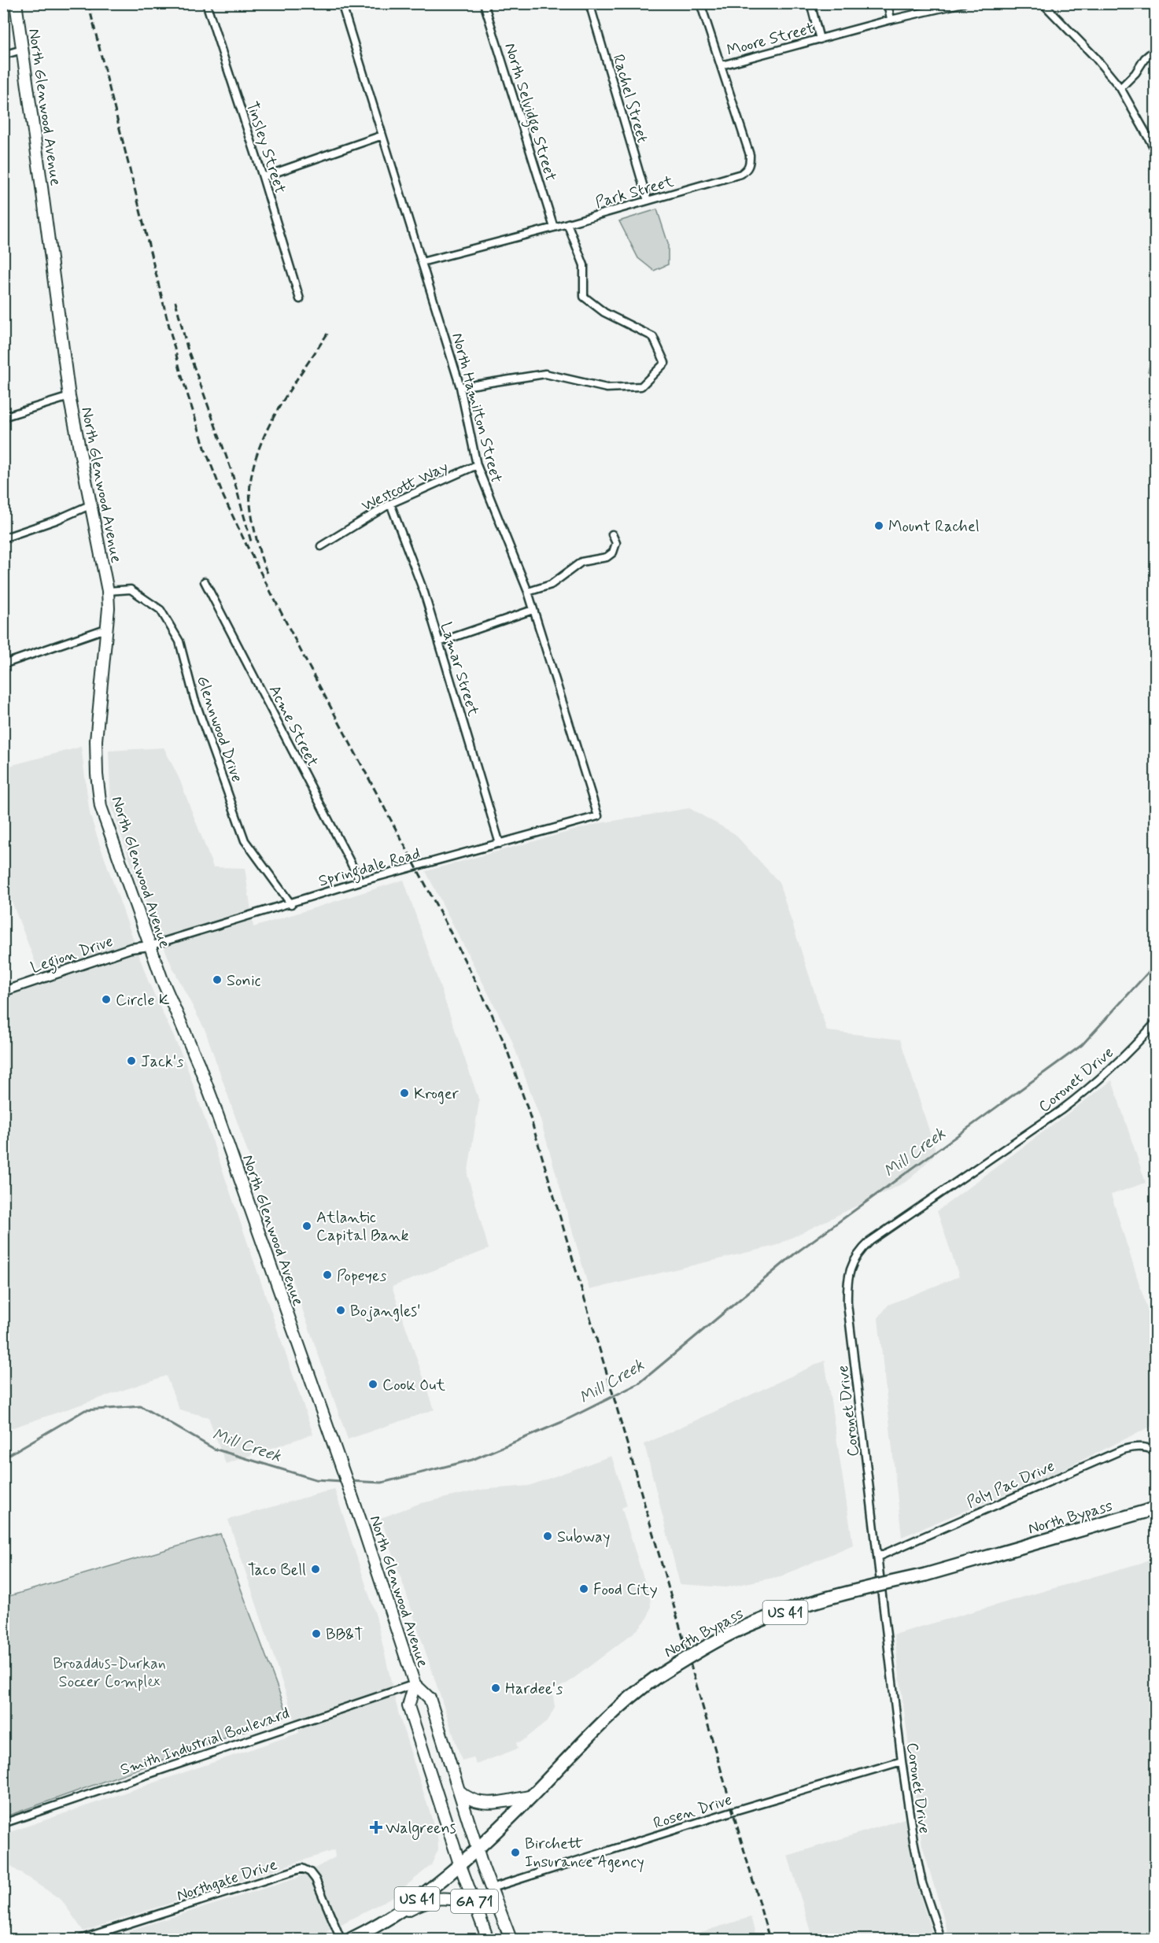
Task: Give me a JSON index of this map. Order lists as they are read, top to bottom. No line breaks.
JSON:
{"streets":{"highway":["North Bypass","US 41"],"main road":["North Glenwood Avenue","GA 71"],"street":["Moore Street","Rachel Street","North Selvidge Street","Tinsley Street","Park Street","North Hamilton Street","Westcott Way","Lamar Street","Acme Street","Glennwood Drive","Springdale Road","Legion Drive","Coronet Drive","Poly Pac Drive","Smith Industrial Boulevard","Rosen Drive","Northgate Drive"]},"crossings":[["Moore Street","Park Street"],["Rachel Street","Park Street"],["North Glenwood Avenue","Glennwood Drive"],["North Glenwood Avenue","Springdale Road"],["North Glenwood Avenue","Legion Drive"],["North Glenwood Avenue","North Bypass"],["North Glenwood Avenue","Smith Industrial Boulevard"],["North Glenwood Avenue","GA 71"],["North Selvidge Street","Park Street"],["Park Street","North Hamilton Street"],["North Hamilton Street","Westcott Way"],["North Hamilton Street","Springdale Road"],["Westcott Way","Lamar Street"],["Lamar Street","Springdale Road"],["Acme Street","Springdale Road"],["Glennwood Drive","Springdale Road"],["Springdale Road","Legion Drive"],["Coronet Drive","Poly Pac Drive"],["Coronet Drive","Rosen Drive"],["North Bypass","GA 71"],["Rosen Drive","GA 71"]],"water":["Mill Creek"],"parks":["Broaddus-Durkan Soccer Complex"],"places":{"other":["Mount Rachel","Sonic","Circle K","Jack's","Kroger","Atlantic Capital Bank","Popeyes","Bojangles'","Cook Out","Subway","Taco Bell","Food City","BB&T","Hardee's","Birchett Insurance Agency"],"health":["Walgreens"]}}
